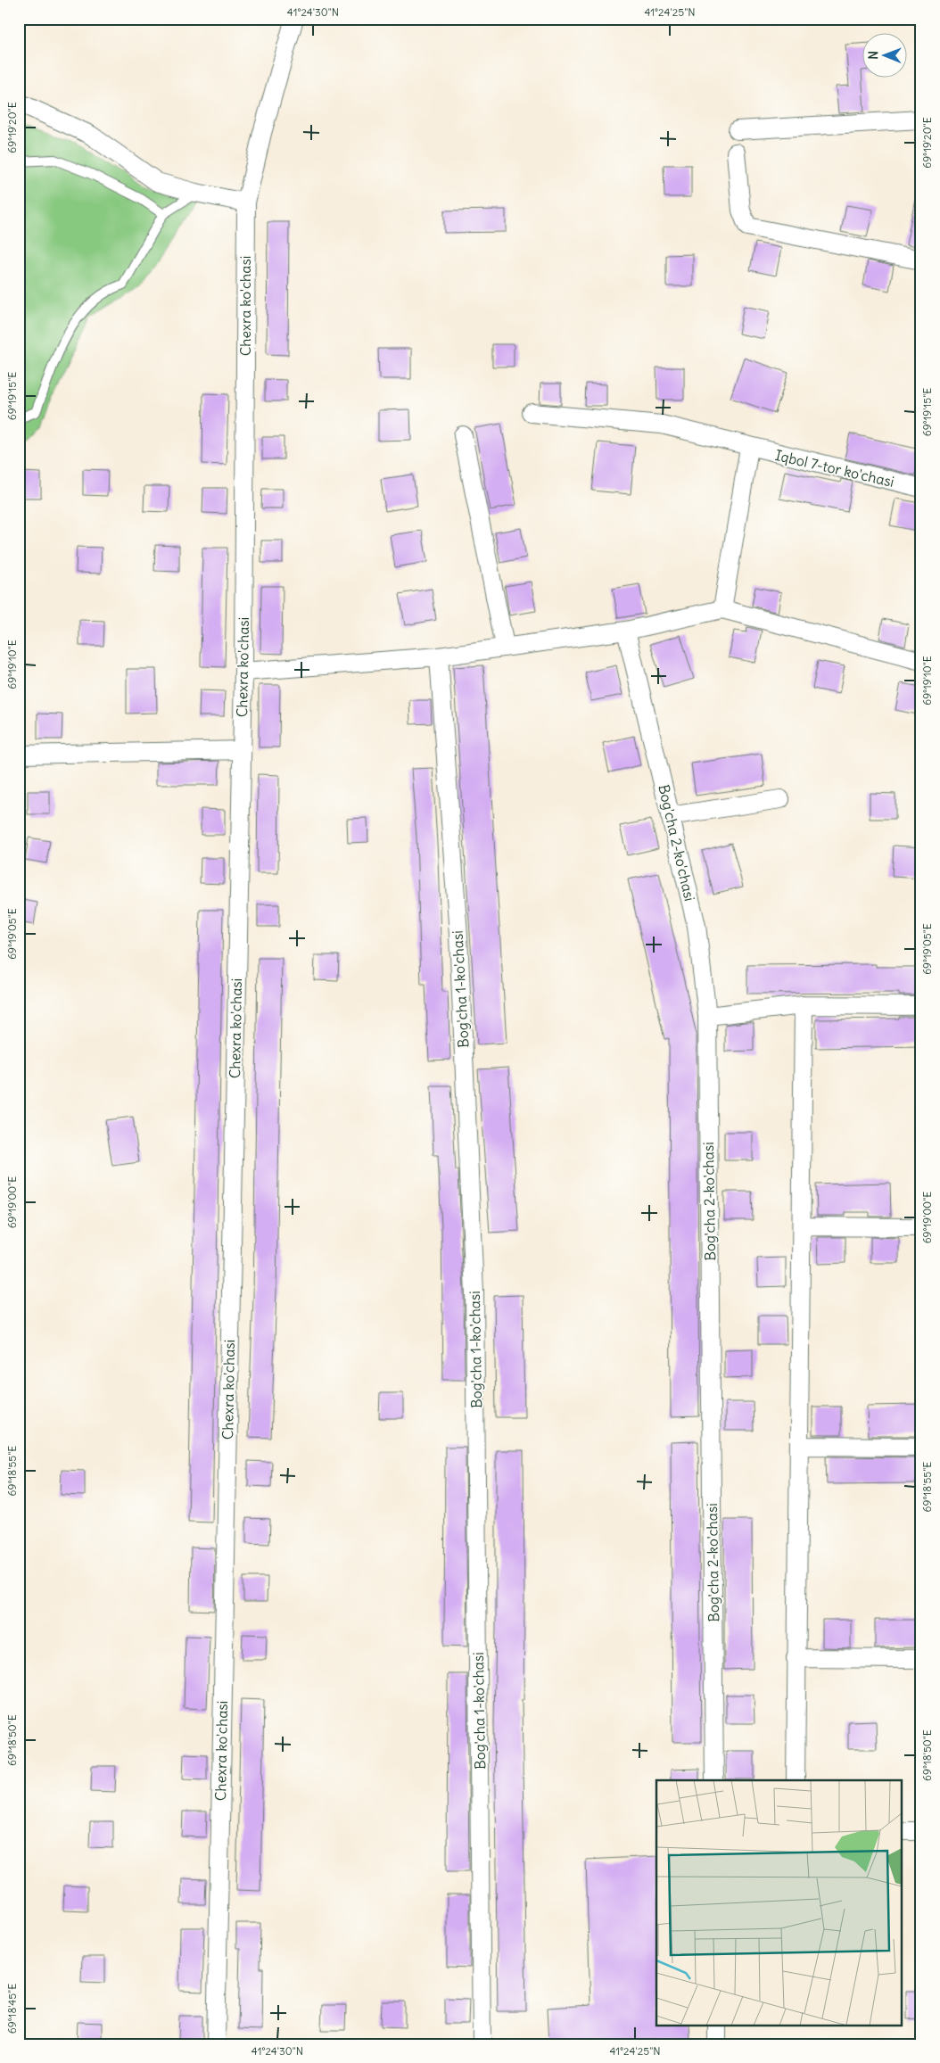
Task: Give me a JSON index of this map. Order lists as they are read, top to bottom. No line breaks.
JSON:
{"streets":{"street":["Chexra ko'chasi","Iqbol 7-tor ko'chasi","Bog'cha 2-ko'chasi","Bog'cha 1-ko'chasi"]},"north":"left","coordinates":["41°24'30\"N","41°24'25\"N","69°19'20\"E","69°19'15\"E","69°19'10\"E","69°19'05\"E","69°19'00\"E","69°18'55\"E","69°18'50\"E","69°18'45\"E"]}
